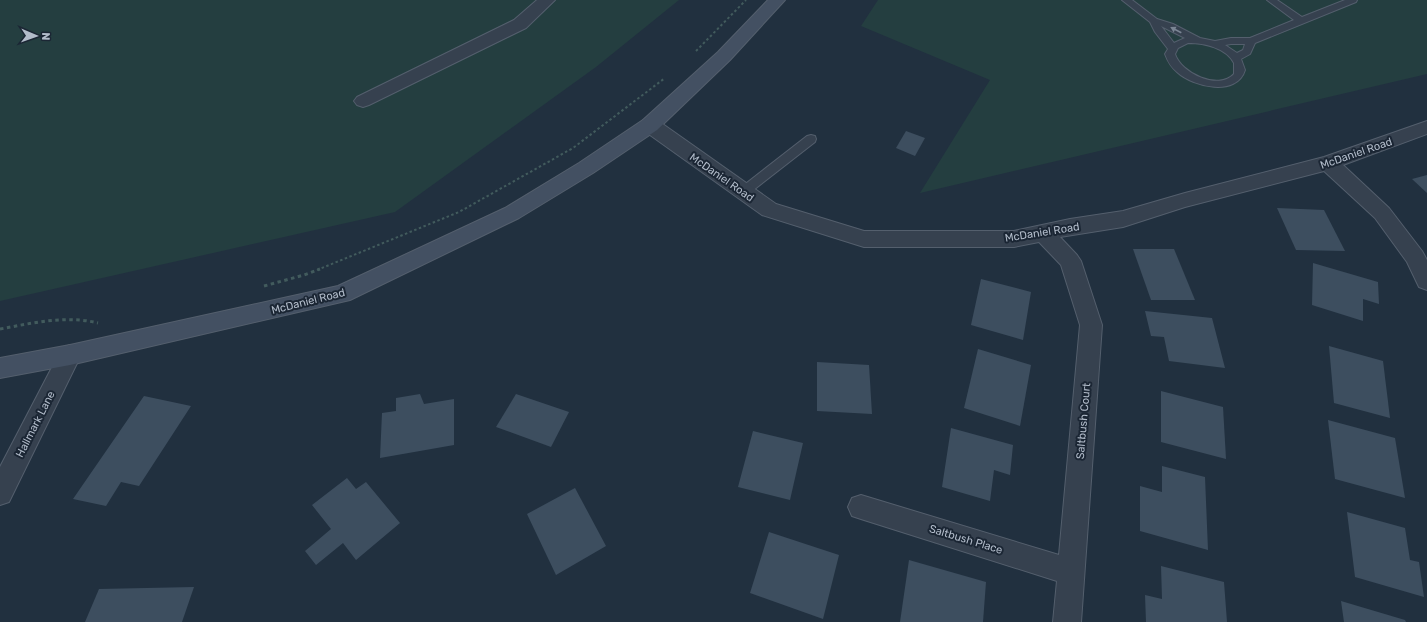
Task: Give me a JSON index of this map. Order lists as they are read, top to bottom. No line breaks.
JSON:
{"streets":{"main road":["McDaniel Road"],"street":["Saltbush Court","Hallmark Lane","Saltbush Place"]},"crossings":[["McDaniel Road","Saltbush Court"],["McDaniel Road","Hallmark Lane"],["Saltbush Court","Saltbush Place"]],"north":"right"}
